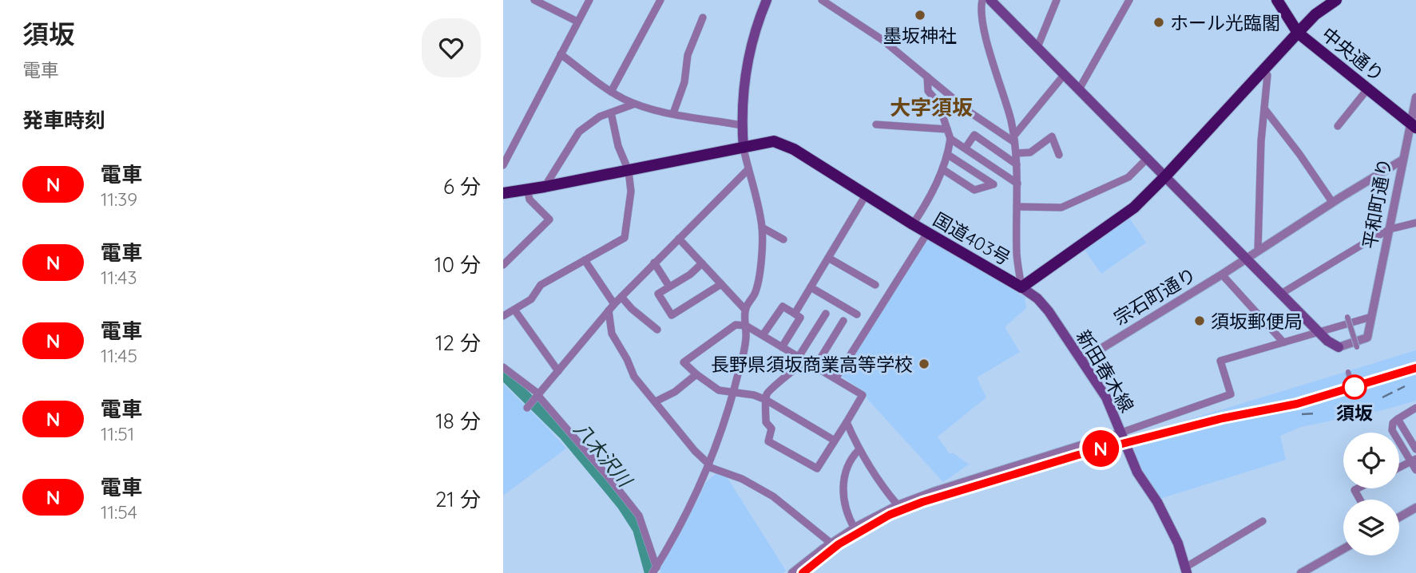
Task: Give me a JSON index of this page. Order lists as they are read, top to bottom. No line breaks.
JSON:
{"streets":{"highway":["中央通り","国道403号"],"main road":["新田春木線"],"street":["平和町通り","宗石町通り"]},"crossings":[["中央通り","平和町通り"],["中央通り","国道403号"],["国道403号","新田春木線"],["宗石町通り","新田春木線"]],"districts":["大字須坂"],"water":["八木沢川"],"places":["墨坂神社","ホール光臨閣","須坂郵便局","長野県須坂商業高等学校","須坂"],"page":{"heading":[["須坂","電車"],"発車時刻"],"on_map":"N","list":[{"mark":"N","name":"電車","note":"11:39","value":"6 分"},{"mark":"N","name":"電車","note":"11:43","value":"10 分"},{"mark":"N","name":"電車","note":"11:45","value":"12 分"},{"mark":"N","name":"電車","note":"11:51","value":"18 分"},{"mark":"N","name":"電車","note":"11:54","value":"21 分"}]}}
